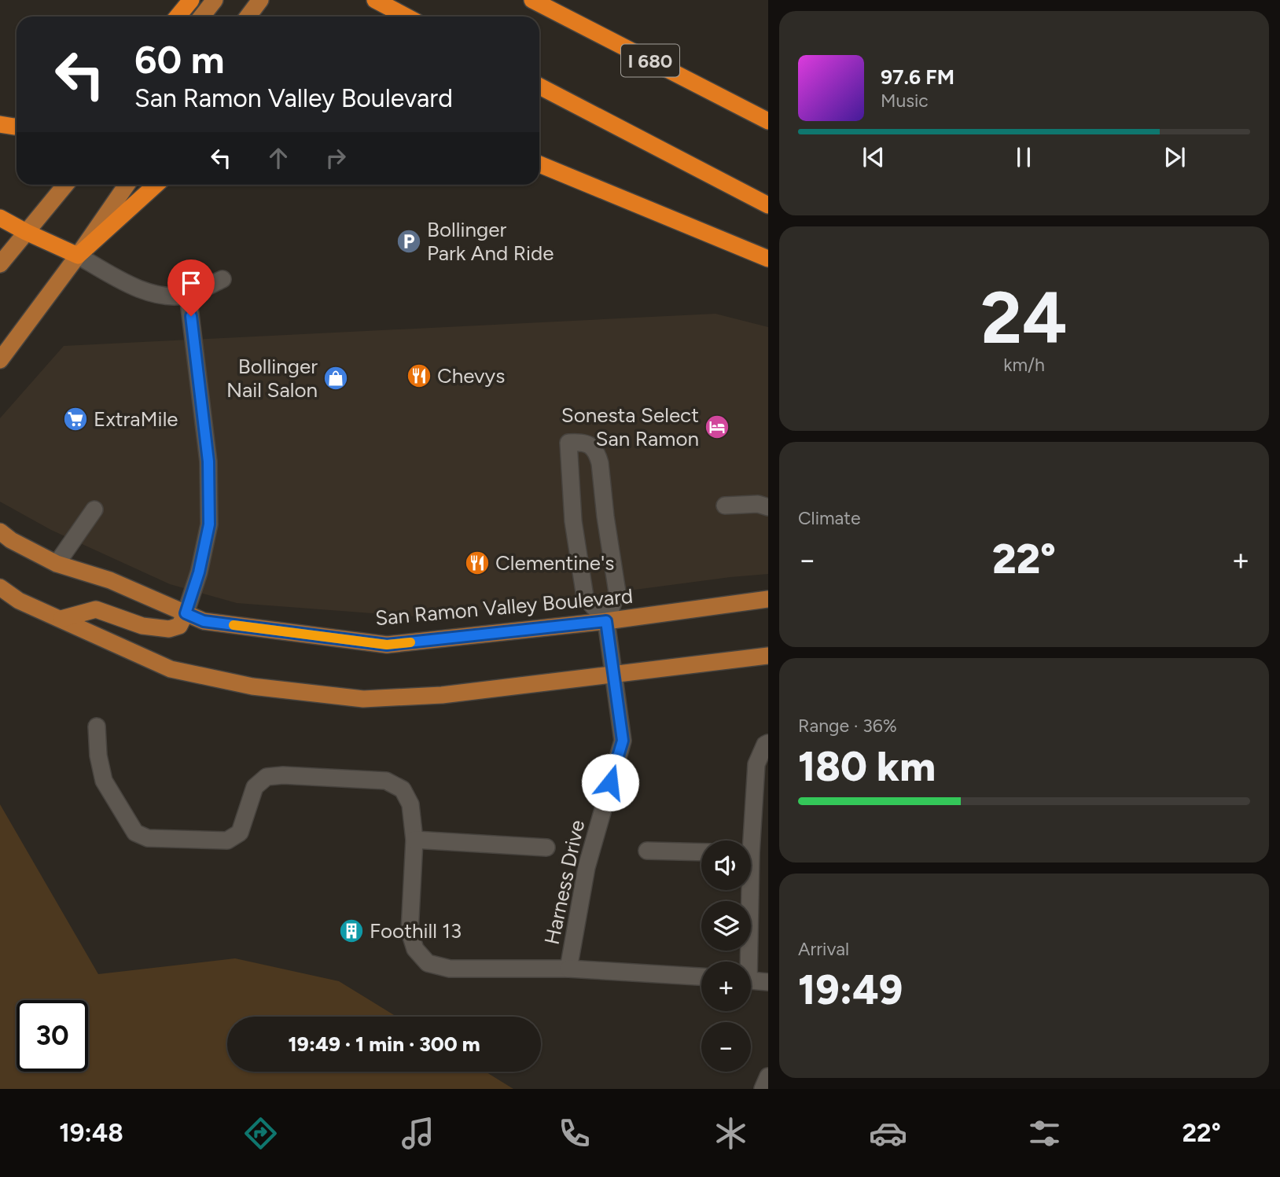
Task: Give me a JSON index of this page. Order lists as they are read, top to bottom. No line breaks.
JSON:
{"streets":{"highway":["I 680"],"main road":["San Ramon Valley Boulevard"],"street":["Harness Drive"]},"crossings":[["San Ramon Valley Boulevard","Harness Drive"]],"places":{"parking":["Bollinger Park And Ride"],"restaurant":["Chevys","Clementine's"],"shop":["Bollinger Nail Salon"],"supermarket":["ExtraMile"],"hotel":["Sonesta Select San Ramon"],"building":["Foothill 13"]},"page":{"turn":["60 m","San Ramon Valley Boulevard"],"song":["97.6 FM","Music"],"tile":[["24","km/h"],"Climate",["Range · 36%","180 km"],["Arrival","19:49"]],"heat":["−","22°","+"],"map_buttons":["+","−"],"limit":"30","trip":"19:49 · 1 min · 300 m","tabs":["19:48","22°"]}}
